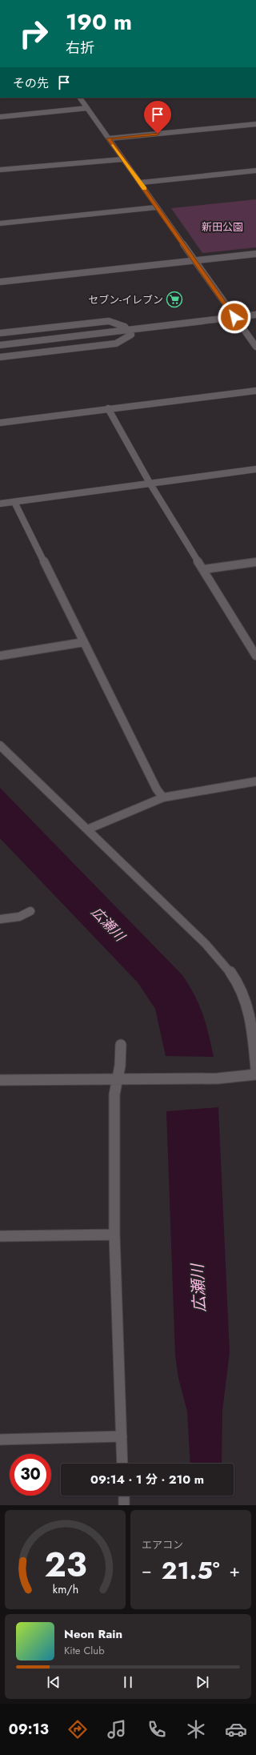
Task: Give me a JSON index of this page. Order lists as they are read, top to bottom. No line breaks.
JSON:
{"water":["広瀬川"],"parks":["新田公園"],"places":{"supermarket":["セブン-イレブン"]},"page":{"turn":["190 m","右折"],"then":"その先","limit":"30","trip":"09:14 · 1 分 · 210 m","tile":"エアコン","heat":["−","21.5°","+"],"song":["Neon Rain","Kite Club"],"tabs":"09:13","gauge":["23","km/h"]}}
